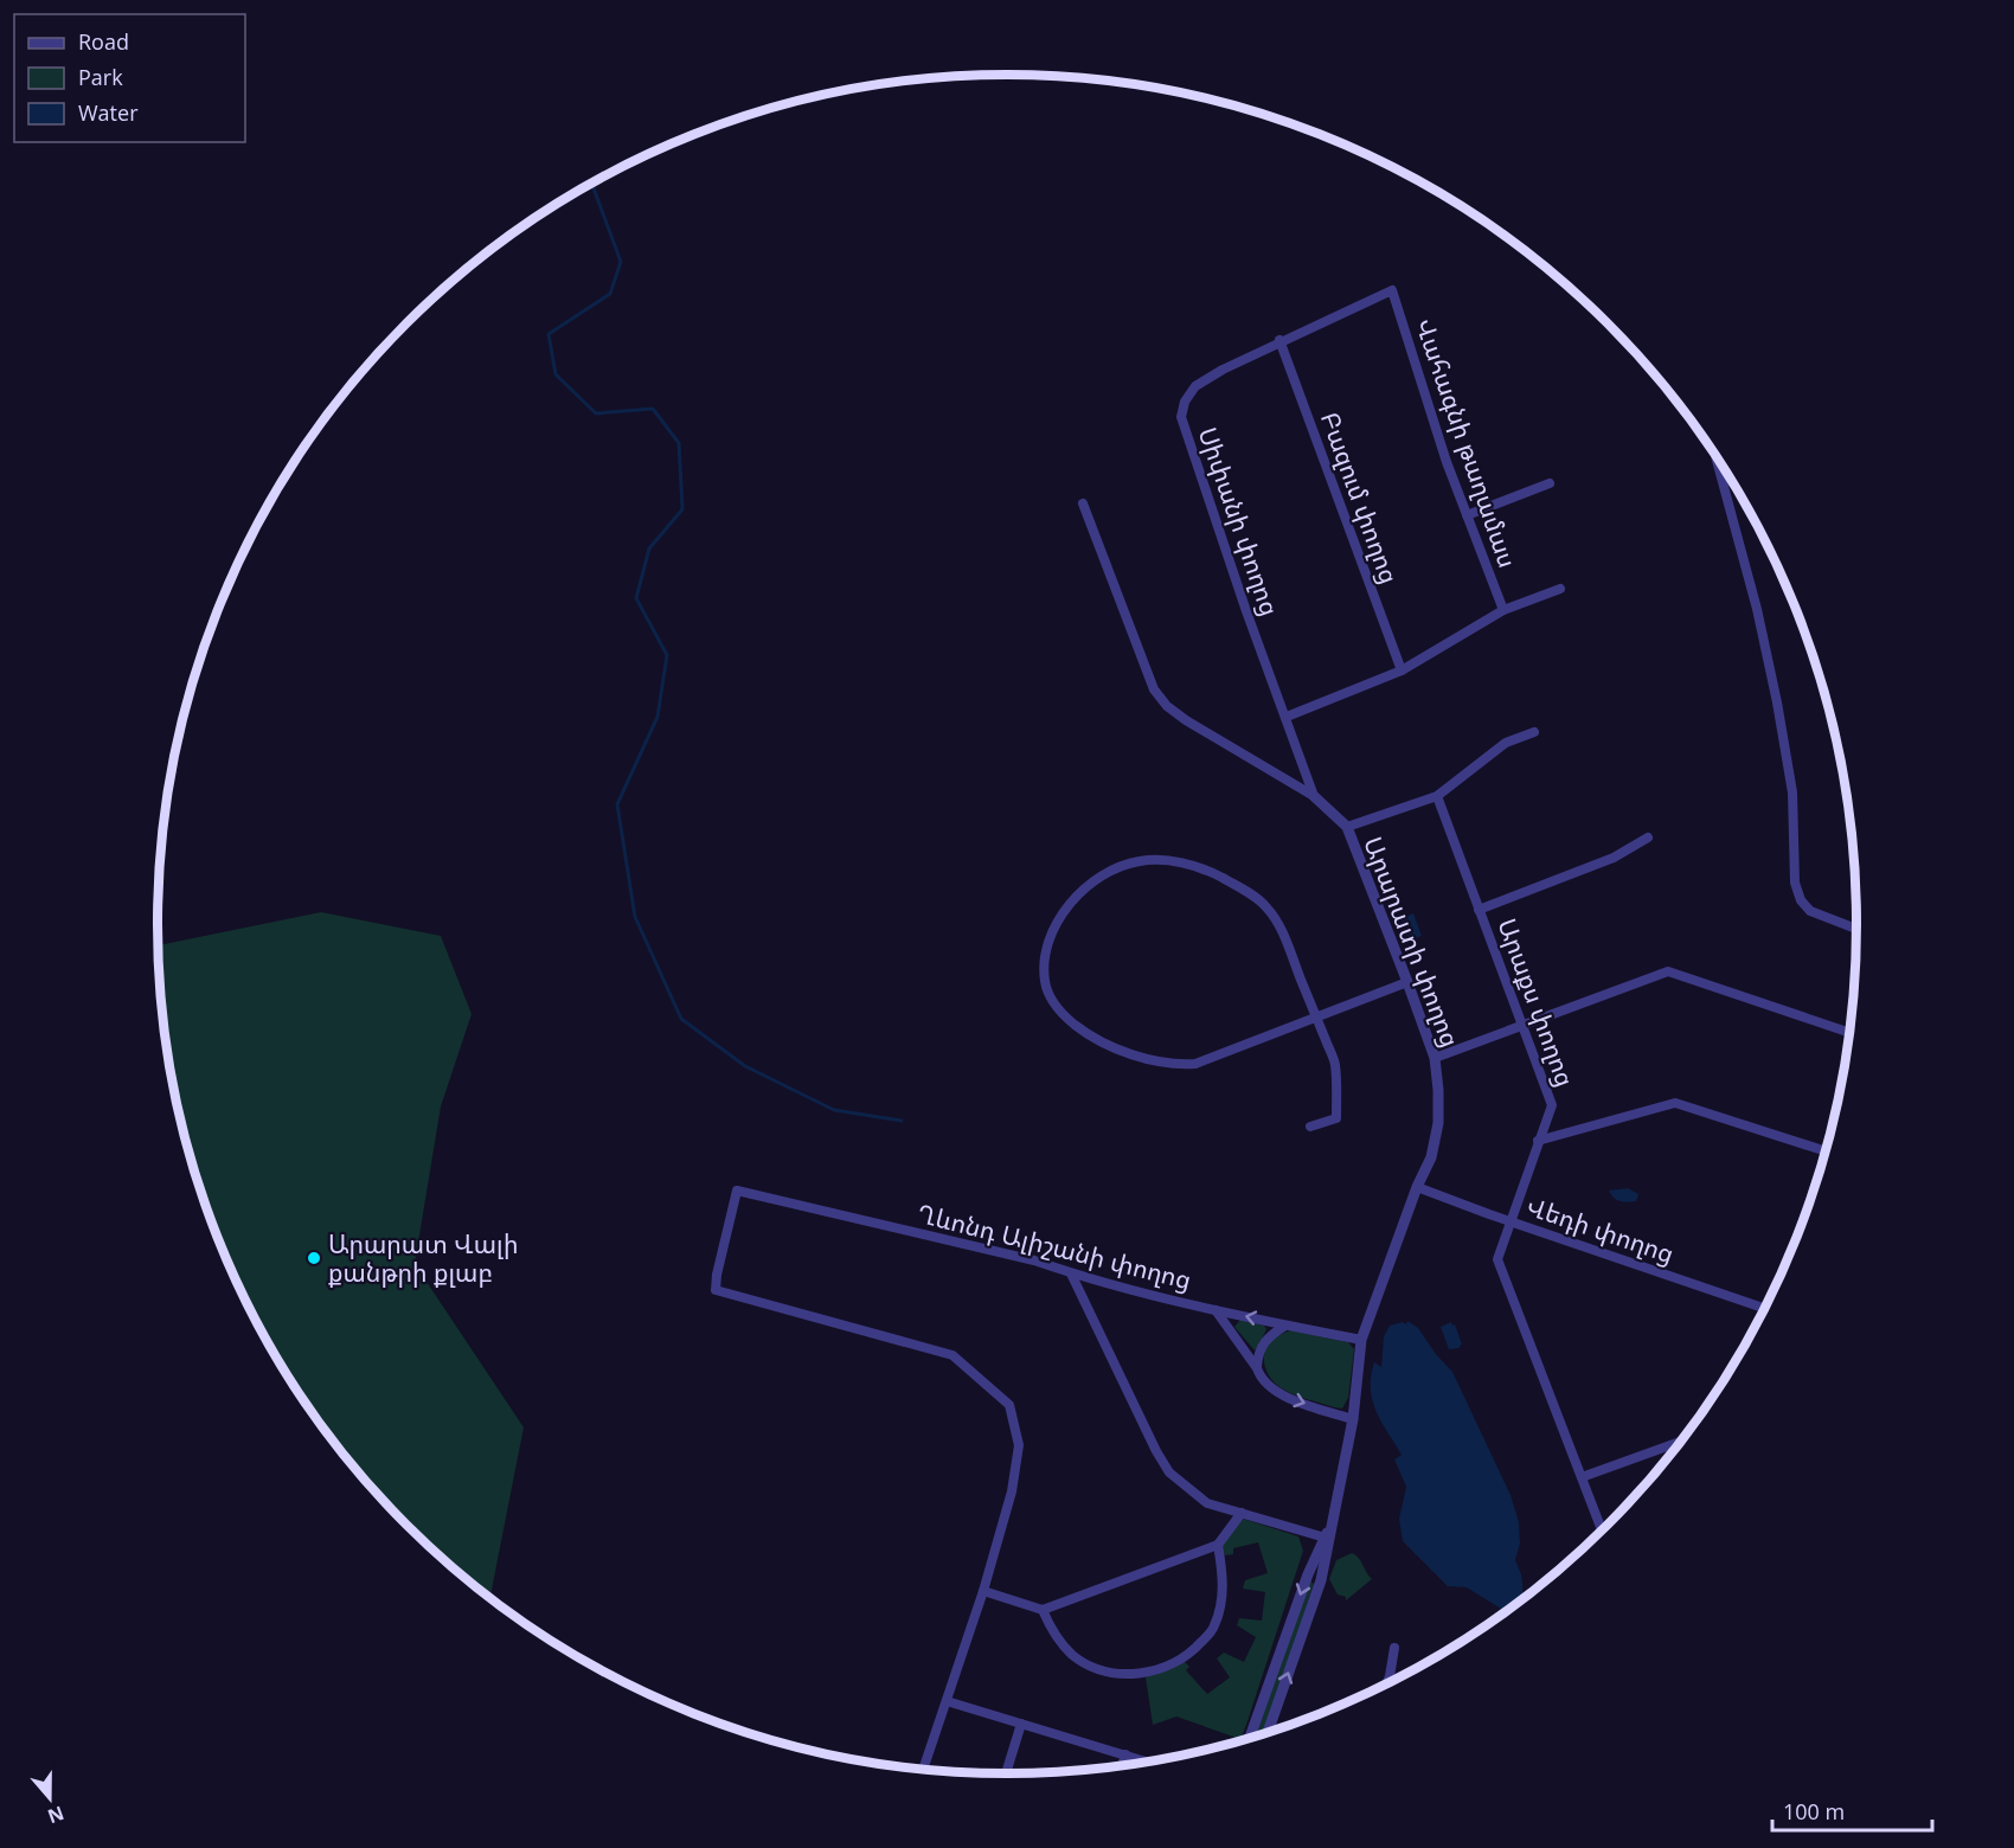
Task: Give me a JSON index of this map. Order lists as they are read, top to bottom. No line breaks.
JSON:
{"streets":{"street":["Վահագնի թաղամաս","Բազում փողոց","Սիփանի փողոց","Արարատի փողոց","Արաքս փողոց","Վեդի փողոց","Ղևոնդ Ալիշանի փողոց"]},"crossings":[["Վահագնի թաղամաս","Սիփանի փողոց"],["Բազում փողոց","Սիփանի փողոց"],["Սիփանի փողոց","Արարատի փողոց"],["Արարատի փողոց","Վեդի փողոց"],["Արարատի փողոց","Ղևոնդ Ալիշանի փողոց"],["Արաքս փողոց","Վեդի փողոց"]],"places":["Արարատ Վալի քանթրի քլաբ"],"legend":["Road","Park","Water"],"scale_bar":"100 m","north":"bottom"}
